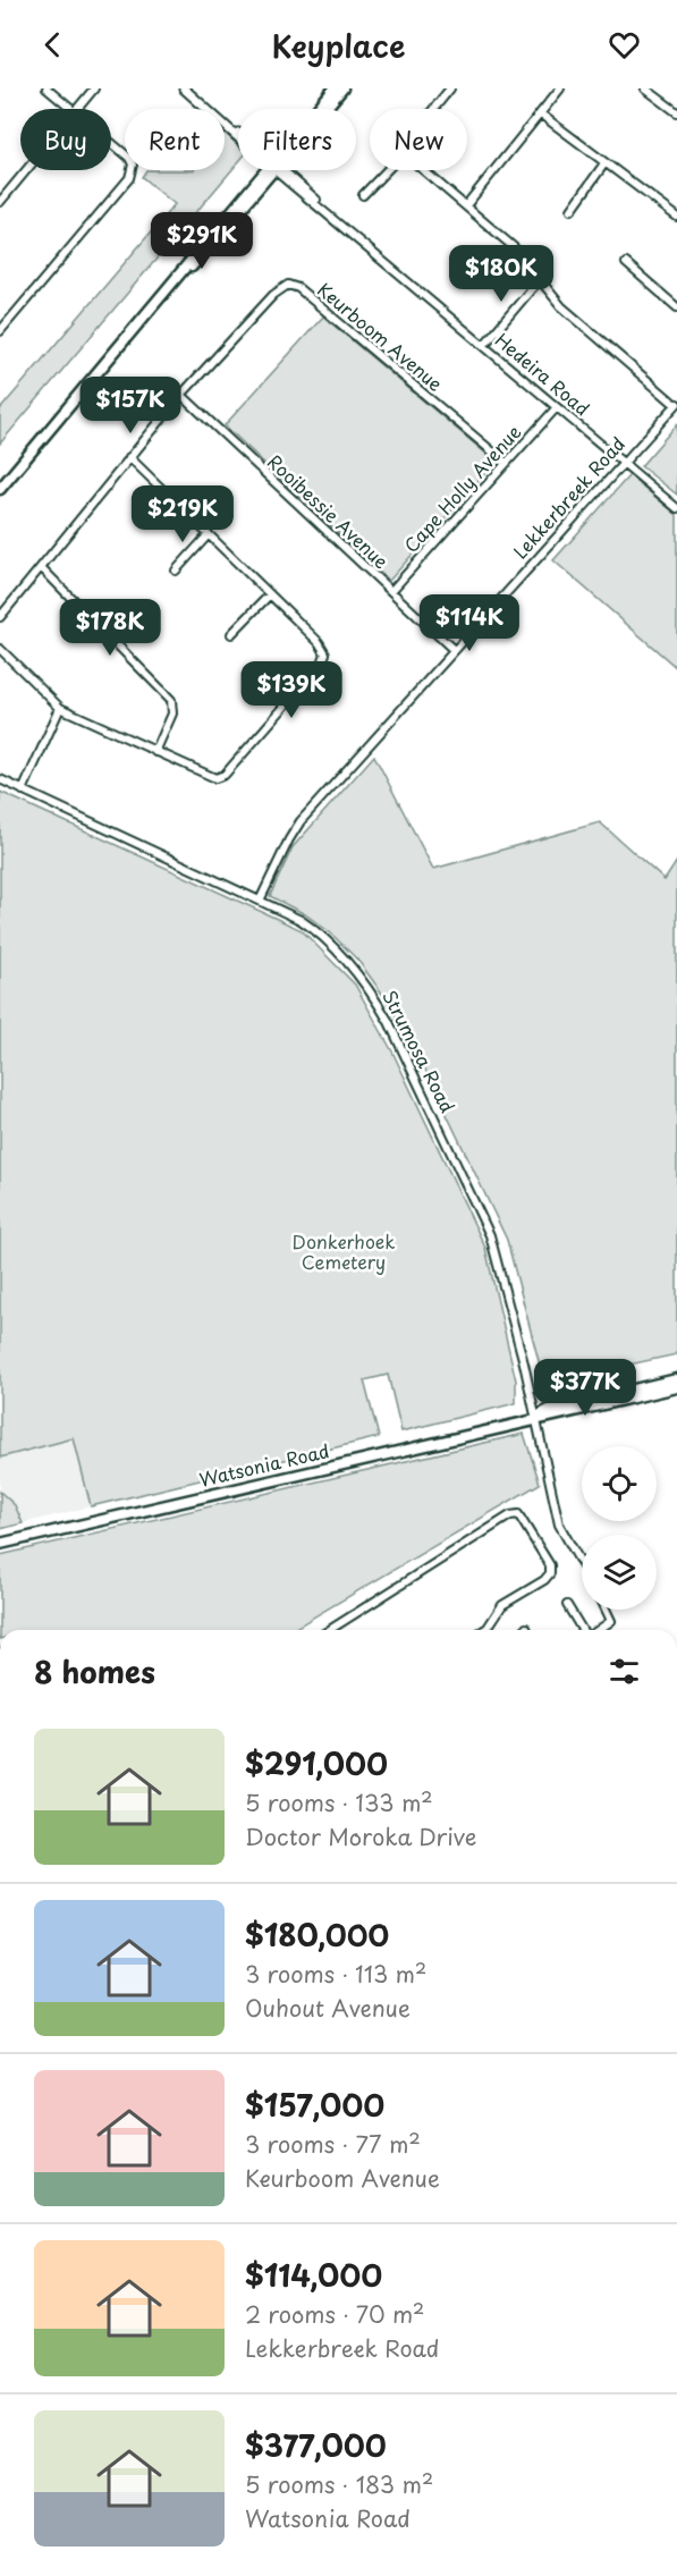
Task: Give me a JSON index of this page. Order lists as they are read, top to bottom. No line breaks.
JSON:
{"streets":{"main road":["Watsonia Road"],"street":["Keurboom Avenue","Hedeira Road","Cape Holly Avenue","Lekkerbreek Road","Rooibessie Avenue","Strumosa Road"]},"crossings":[["Keurboom Avenue","Cape Holly Avenue"],["Keurboom Avenue","Rooibessie Avenue"],["Hedeira Road","Cape Holly Avenue"],["Hedeira Road","Lekkerbreek Road"],["Cape Holly Avenue","Rooibessie Avenue"],["Lekkerbreek Road","Rooibessie Avenue"],["Lekkerbreek Road","Strumosa Road"],["Strumosa Road","Watsonia Road"]],"parks":["Donkerhoek Cemetery"],"page":{"header":"Keyplace","chip":["Buy","Rent","Filters","New"],"price":["$291K","$180K","$157K","$219K","$114K","$178K","$139K","$377K"],"heading":"8 homes","list":[{"name":"$291,000","note":"5 rooms · 133 m² · Doctor Moroka Drive"},{"name":"$180,000","note":"3 rooms · 113 m² · Ouhout Avenue"},{"name":"$157,000","note":"3 rooms · 77 m² · Keurboom Avenue"},{"name":"$114,000","note":"2 rooms · 70 m² · Lekkerbreek Road"},{"name":"$377,000","note":"5 rooms · 183 m² · Watsonia Road"}]}}
